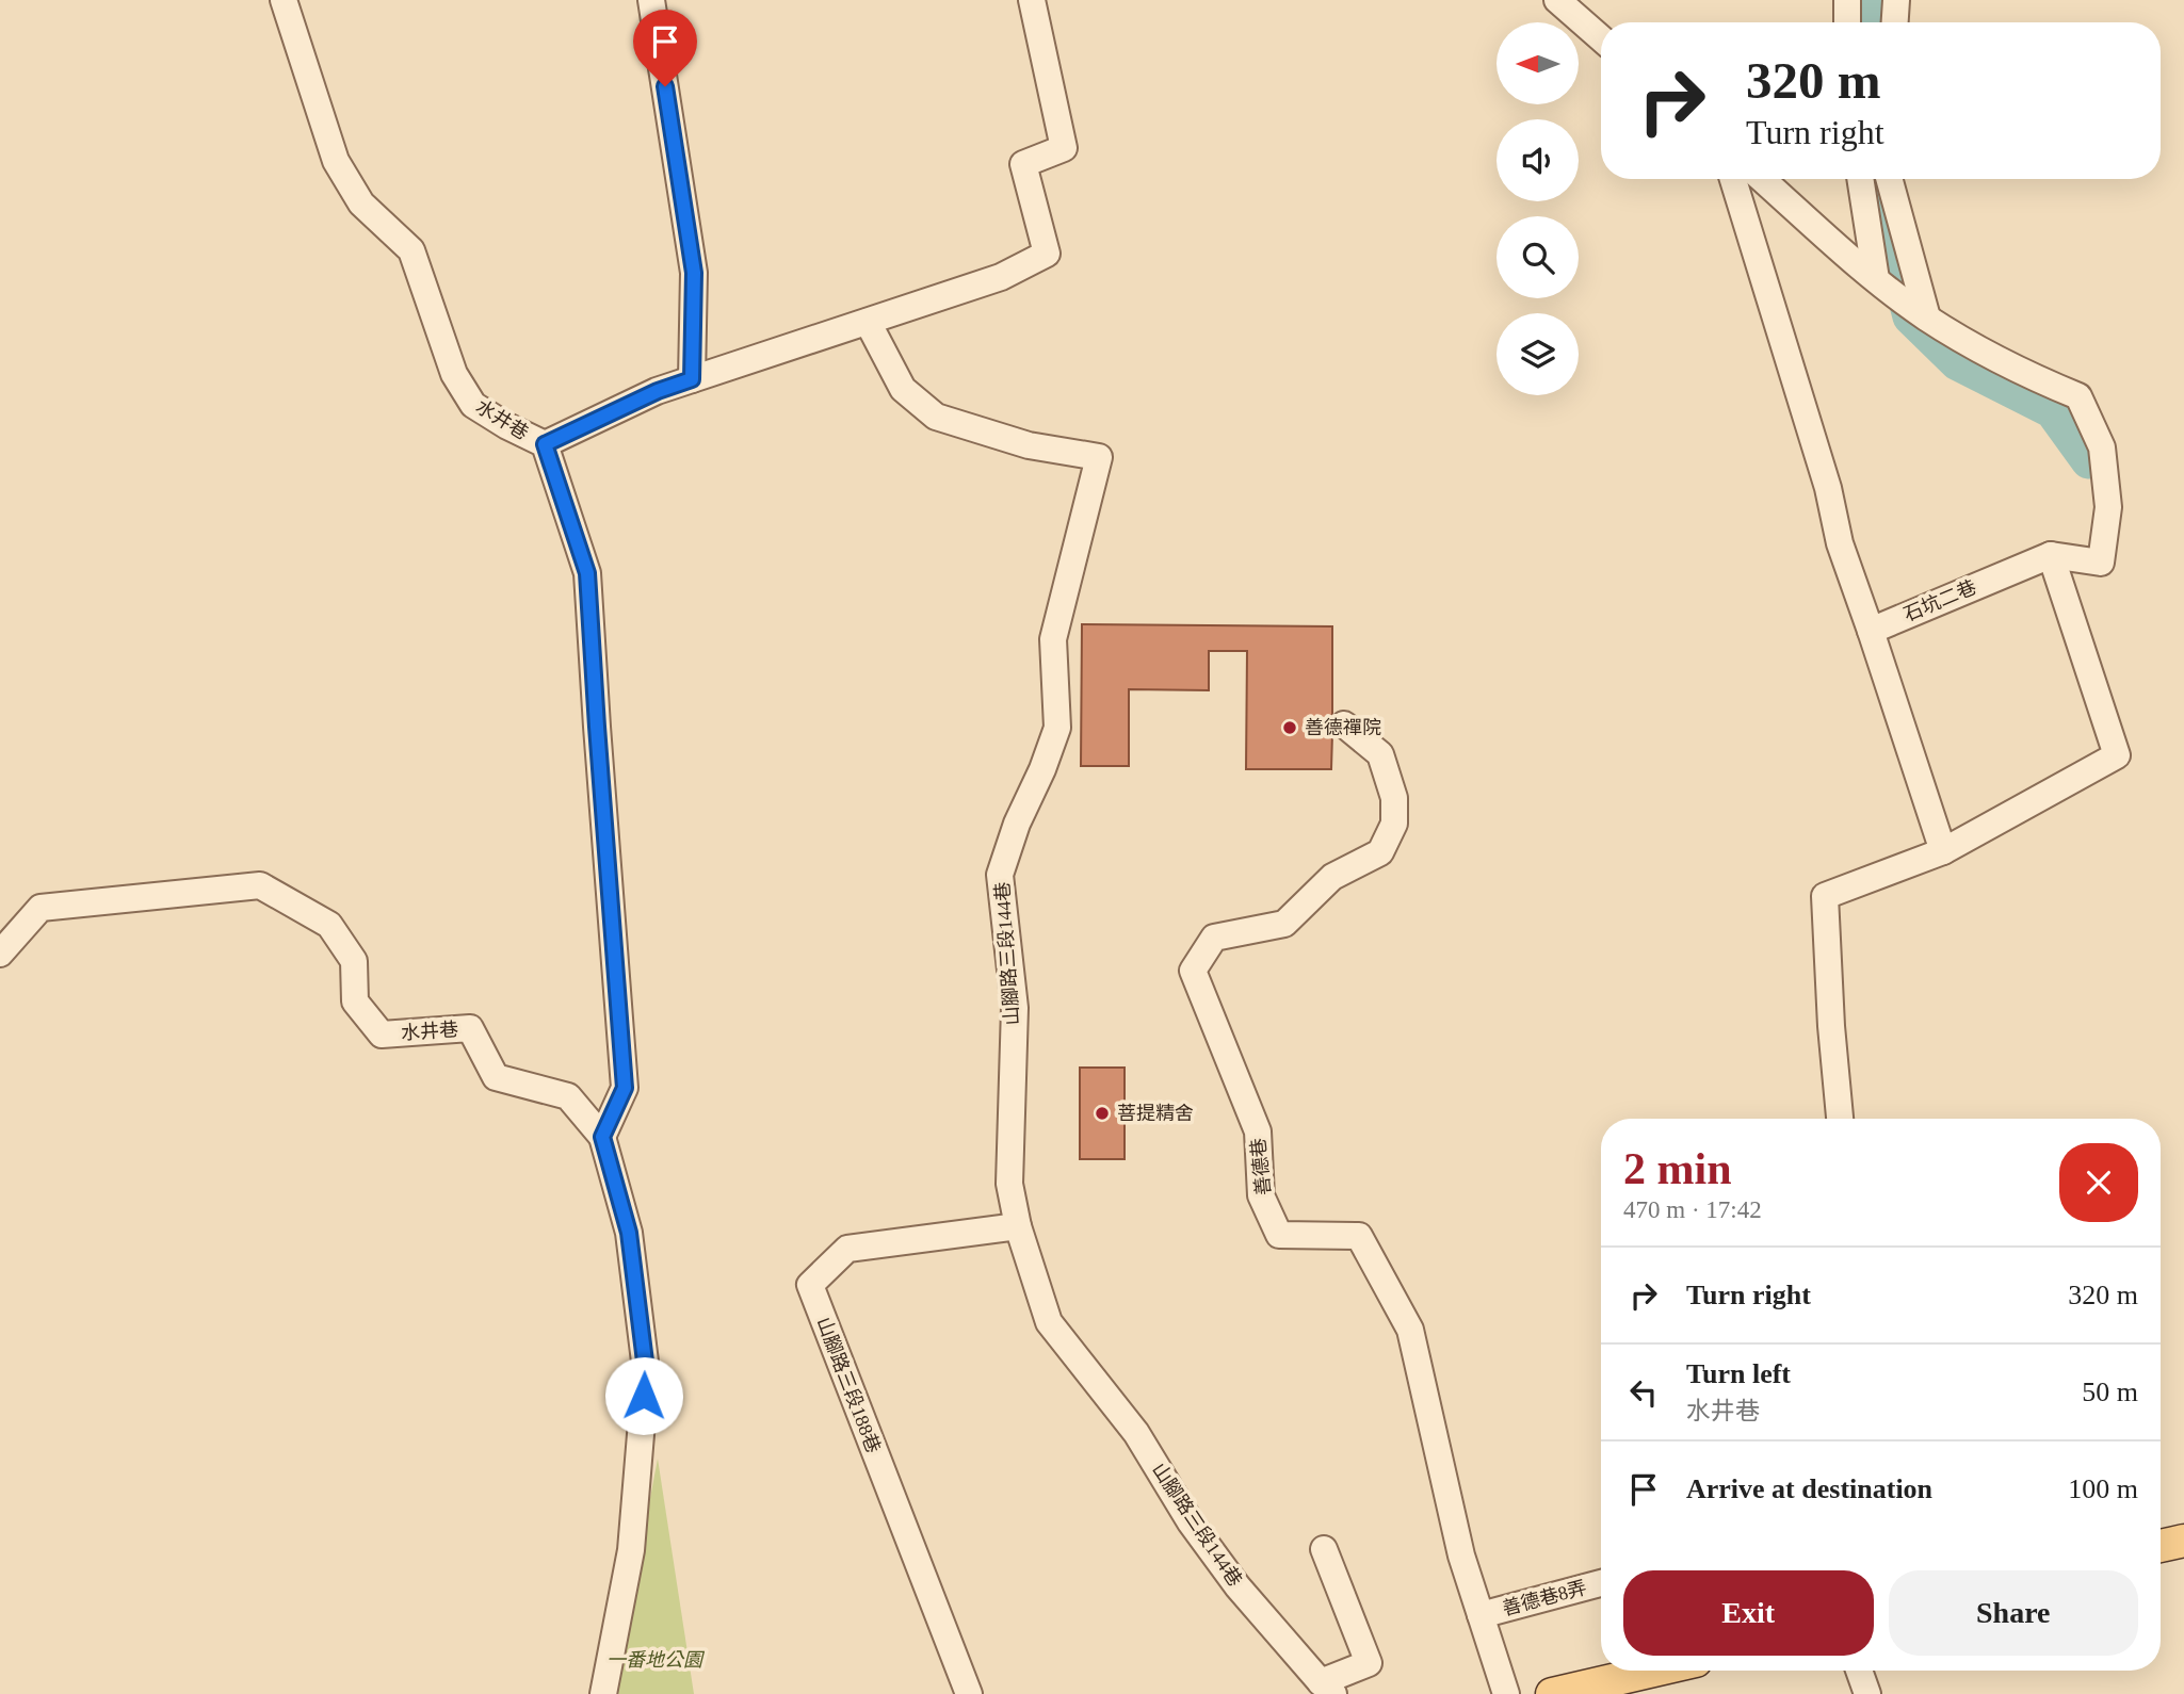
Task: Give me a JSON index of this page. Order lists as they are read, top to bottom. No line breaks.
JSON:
{"streets":{"street":["水井巷","石坑二巷","山腳路三段144巷","善德巷","山腳路三段188巷","善德巷8弄"]},"crossings":[["山腳路三段144巷","山腳路三段188巷"],["善德巷","善德巷8弄"]],"parks":["一番地公園"],"places":["善德禪院","菩提精舍"],"north":"left","page":{"turn":["320 m","Turn right"],"heading":["2 min","470 m · 17:42"],"list":[{"name":"Turn right","value":"320 m"},{"name":"Turn left","note":"水井巷","value":"50 m"},{"name":"Arrive at destination","value":"100 m"}],"buttons":["Exit","Share"]}}
